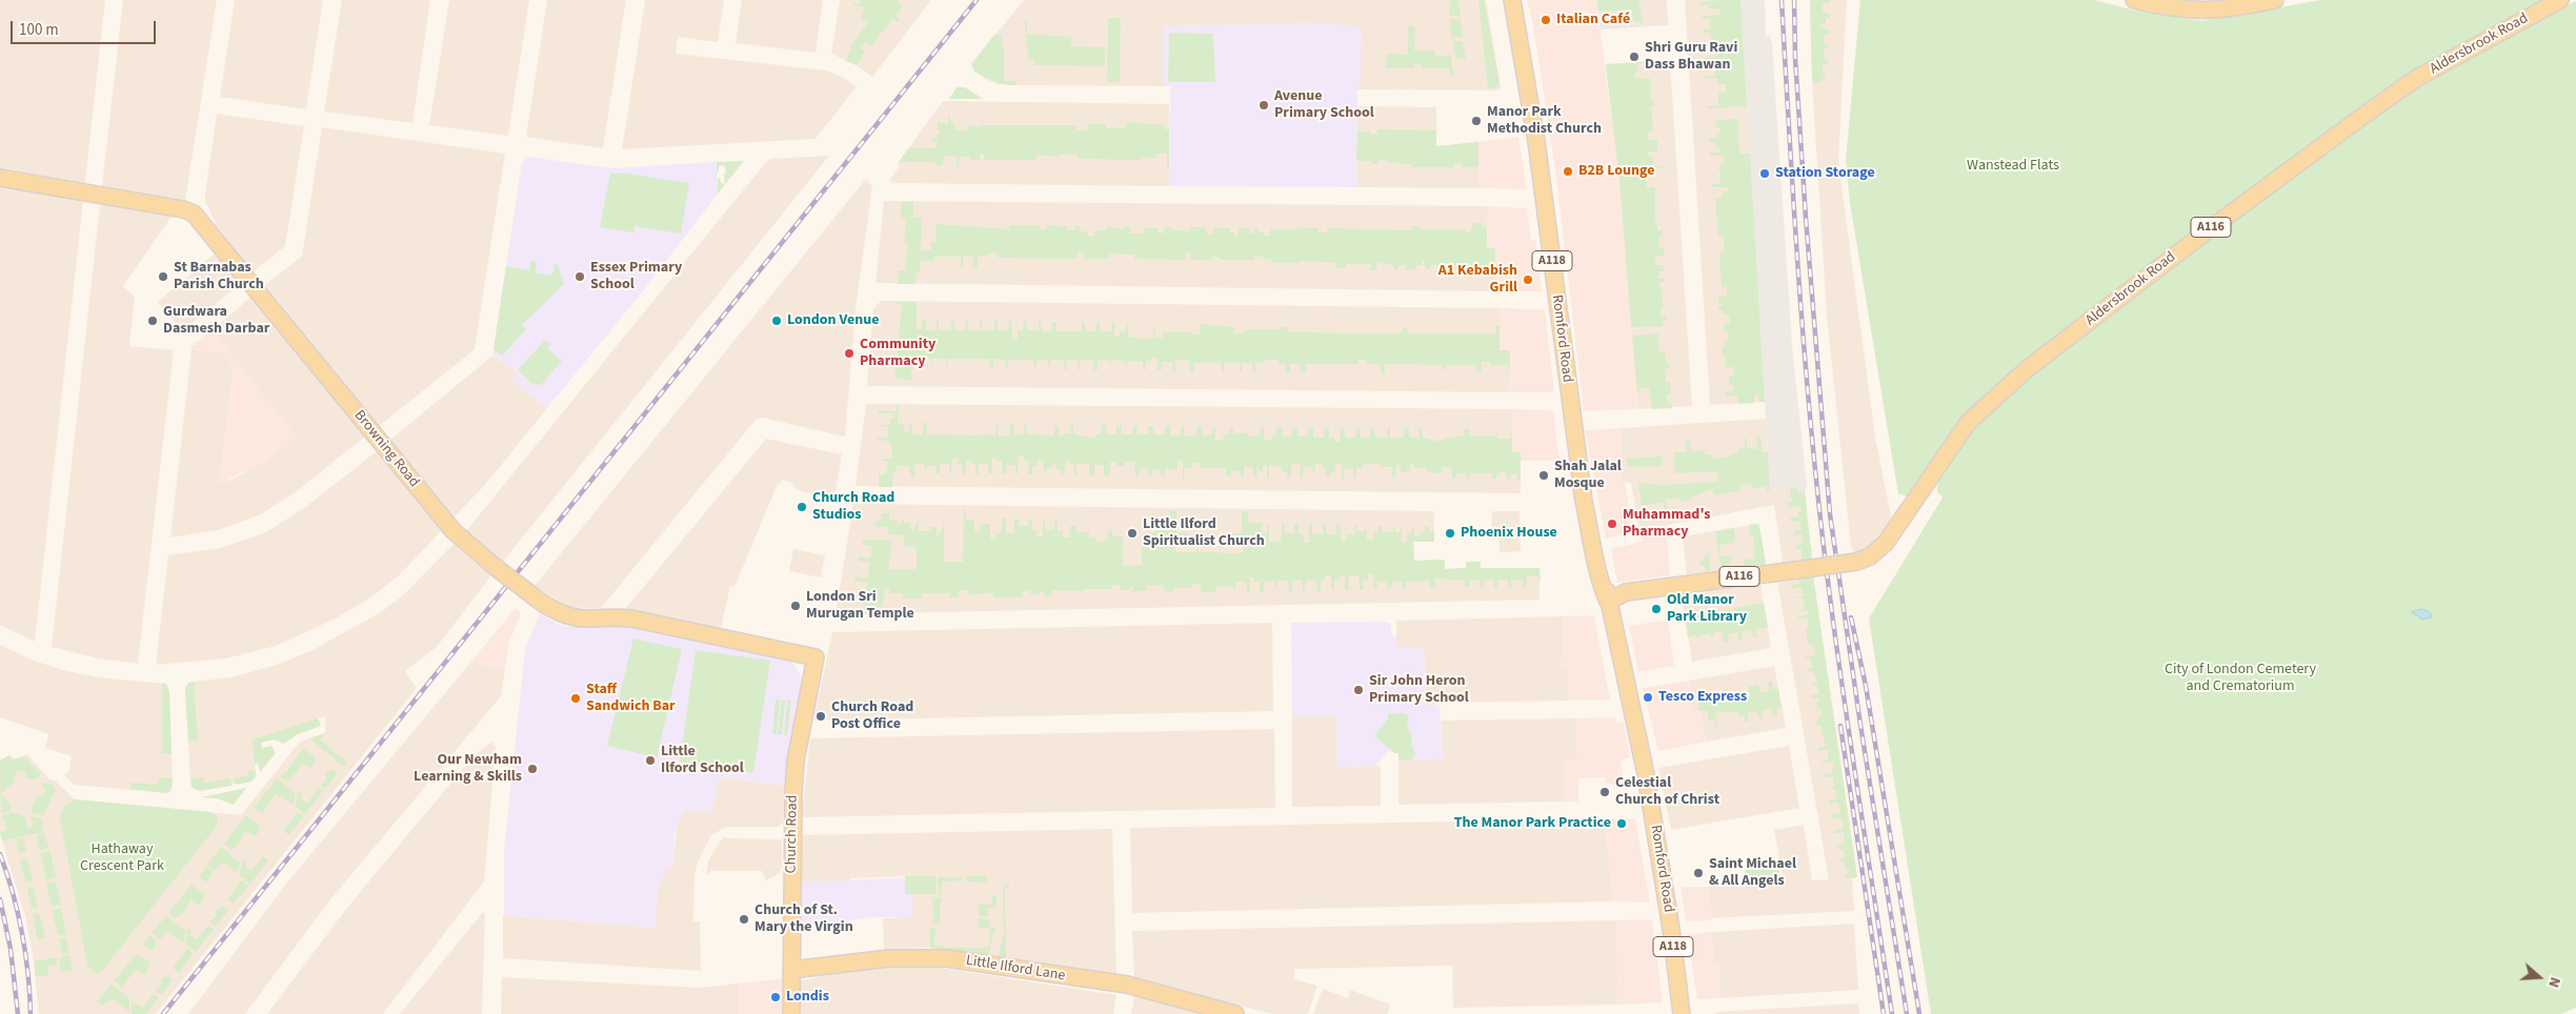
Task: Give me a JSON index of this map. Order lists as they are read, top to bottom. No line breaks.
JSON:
{"streets":{"main road":["Aldersbrook Road","A116","A118","Romford Road","Browning Road","Church Road","Little Ilford Lane"]},"crossings":[["Aldersbrook Road","Romford Road"],["Browning Road","Church Road"],["Church Road","Little Ilford Lane"]],"parks":["Wanstead Flats","City of London Cemetery and Crematorium","Hathaway Crescent Park"],"places":["Italian Café","Shri Guru Ravi Dass Bhawan","Avenue Primary School","Manor Park Methodist Church","B2B Lounge","Station Storage","St Barnabas Parish Church","Essex Primary School","A1 Kebabish Grill","Gurdwara Dasmesh Darbar","London Venue","Community Pharmacy","Shah Jalal Mosque","Church Road Studios","Muhammad's Pharmacy","Little Ilford Spiritualist Church","Phoenix House","London Sri Murugan Temple","Old Manor Park Library","Sir John Heron Primary School","Tesco Express","Staff Sandwich Bar","Church Road Post Office","Little Ilford School","Our Newham Learning & Skills","Celestial Church of Christ","The Manor Park Practice","Saint Michael & All Angels","Church of St. Mary the Virgin","Londis"],"scale_bar":"100 m","north":"right"}
